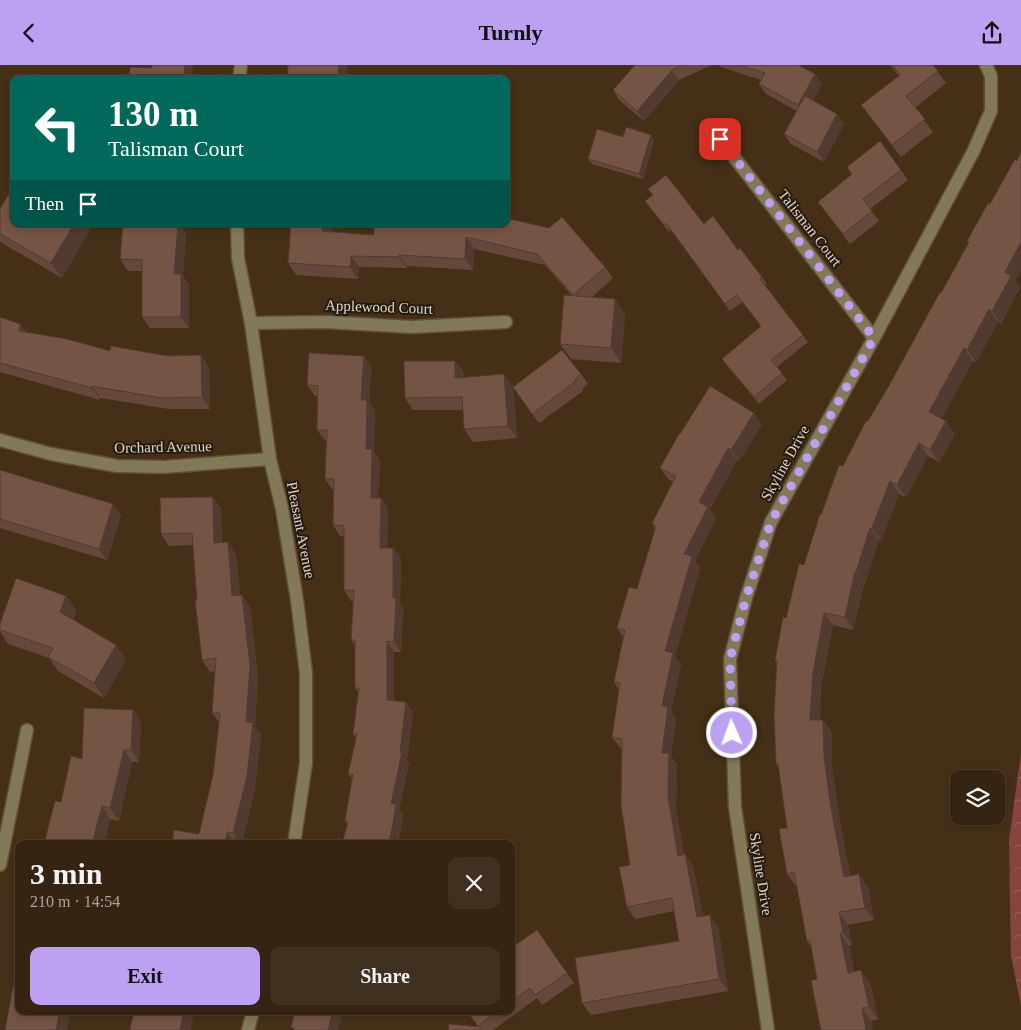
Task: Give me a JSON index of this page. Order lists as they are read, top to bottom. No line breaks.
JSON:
{"streets":{"street":["Talisman Court","Applewood Court","Orchard Avenue","Skyline Drive","Pleasant Avenue"]},"crossings":[["Talisman Court","Skyline Drive"],["Applewood Court","Pleasant Avenue"],["Orchard Avenue","Pleasant Avenue"]],"page":{"header":"Turnly","turn":["130 m","Talisman Court"],"then":"Then","heading":["3 min","210 m · 14:54"],"buttons":["Exit","Share"]}}
